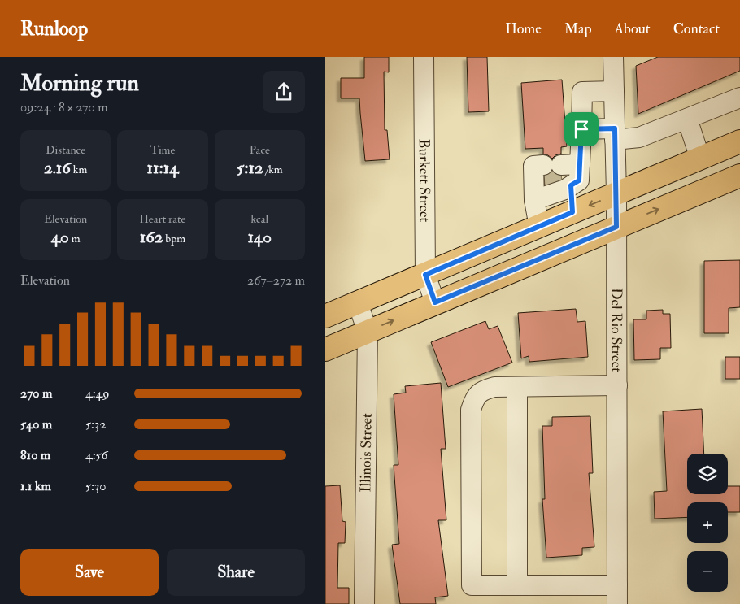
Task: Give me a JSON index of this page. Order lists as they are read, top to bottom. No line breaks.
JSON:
{"streets":{"street":["Burkett Street","Del Rio Street","Illinois Street"]},"page":{"header":"Runloop","nav":["Home","Map","About","Contact"],"heading":["Morning run","09:24 · 8 × 270 m"],"stats":[["Distance","2.16 km"],["Time","11:14"],["Pace","5:12 /km"],["Elevation","40 m"],["Heart rate","162 bpm"],["kcal","140"]],"chart":["Elevation","267–272 m"],"list":[{"name":"270 m","note":"4:49"},{"name":"540 m","note":"5:32"},{"name":"810 m","note":"4:56"},{"name":"1.1 km","note":"5:30"}],"map_buttons":["+","−"],"buttons":["Save","Share"]}}
